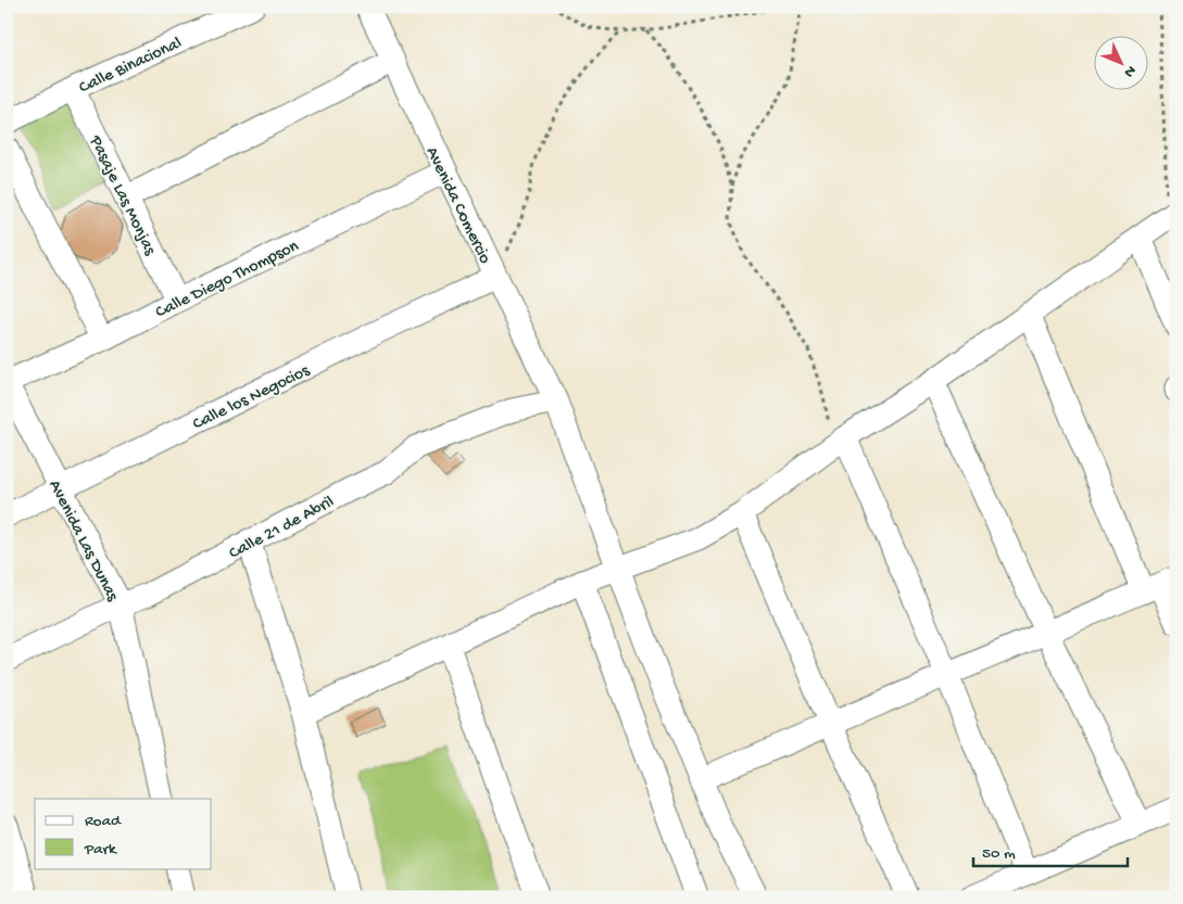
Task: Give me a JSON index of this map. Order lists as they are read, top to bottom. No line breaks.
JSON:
{"streets":{"street":["Calle Binacional","Pasaje Las Monjas","Avenida Comercio","Calle Diego Thompson","Calle los Negocios","Calle 21 de Abril","Avenida Las Dunas"]},"crossings":[["Calle Binacional","Pasaje Las Monjas"],["Pasaje Las Monjas","Calle Diego Thompson"],["Avenida Comercio","Calle Diego Thompson"],["Avenida Comercio","Calle los Negocios"],["Avenida Comercio","Calle 21 de Abril"],["Calle Diego Thompson","Avenida Las Dunas"],["Calle los Negocios","Avenida Las Dunas"],["Calle 21 de Abril","Avenida Las Dunas"]],"legend":["Road","Park"],"scale_bar":"50 m","north":"bottom right"}
